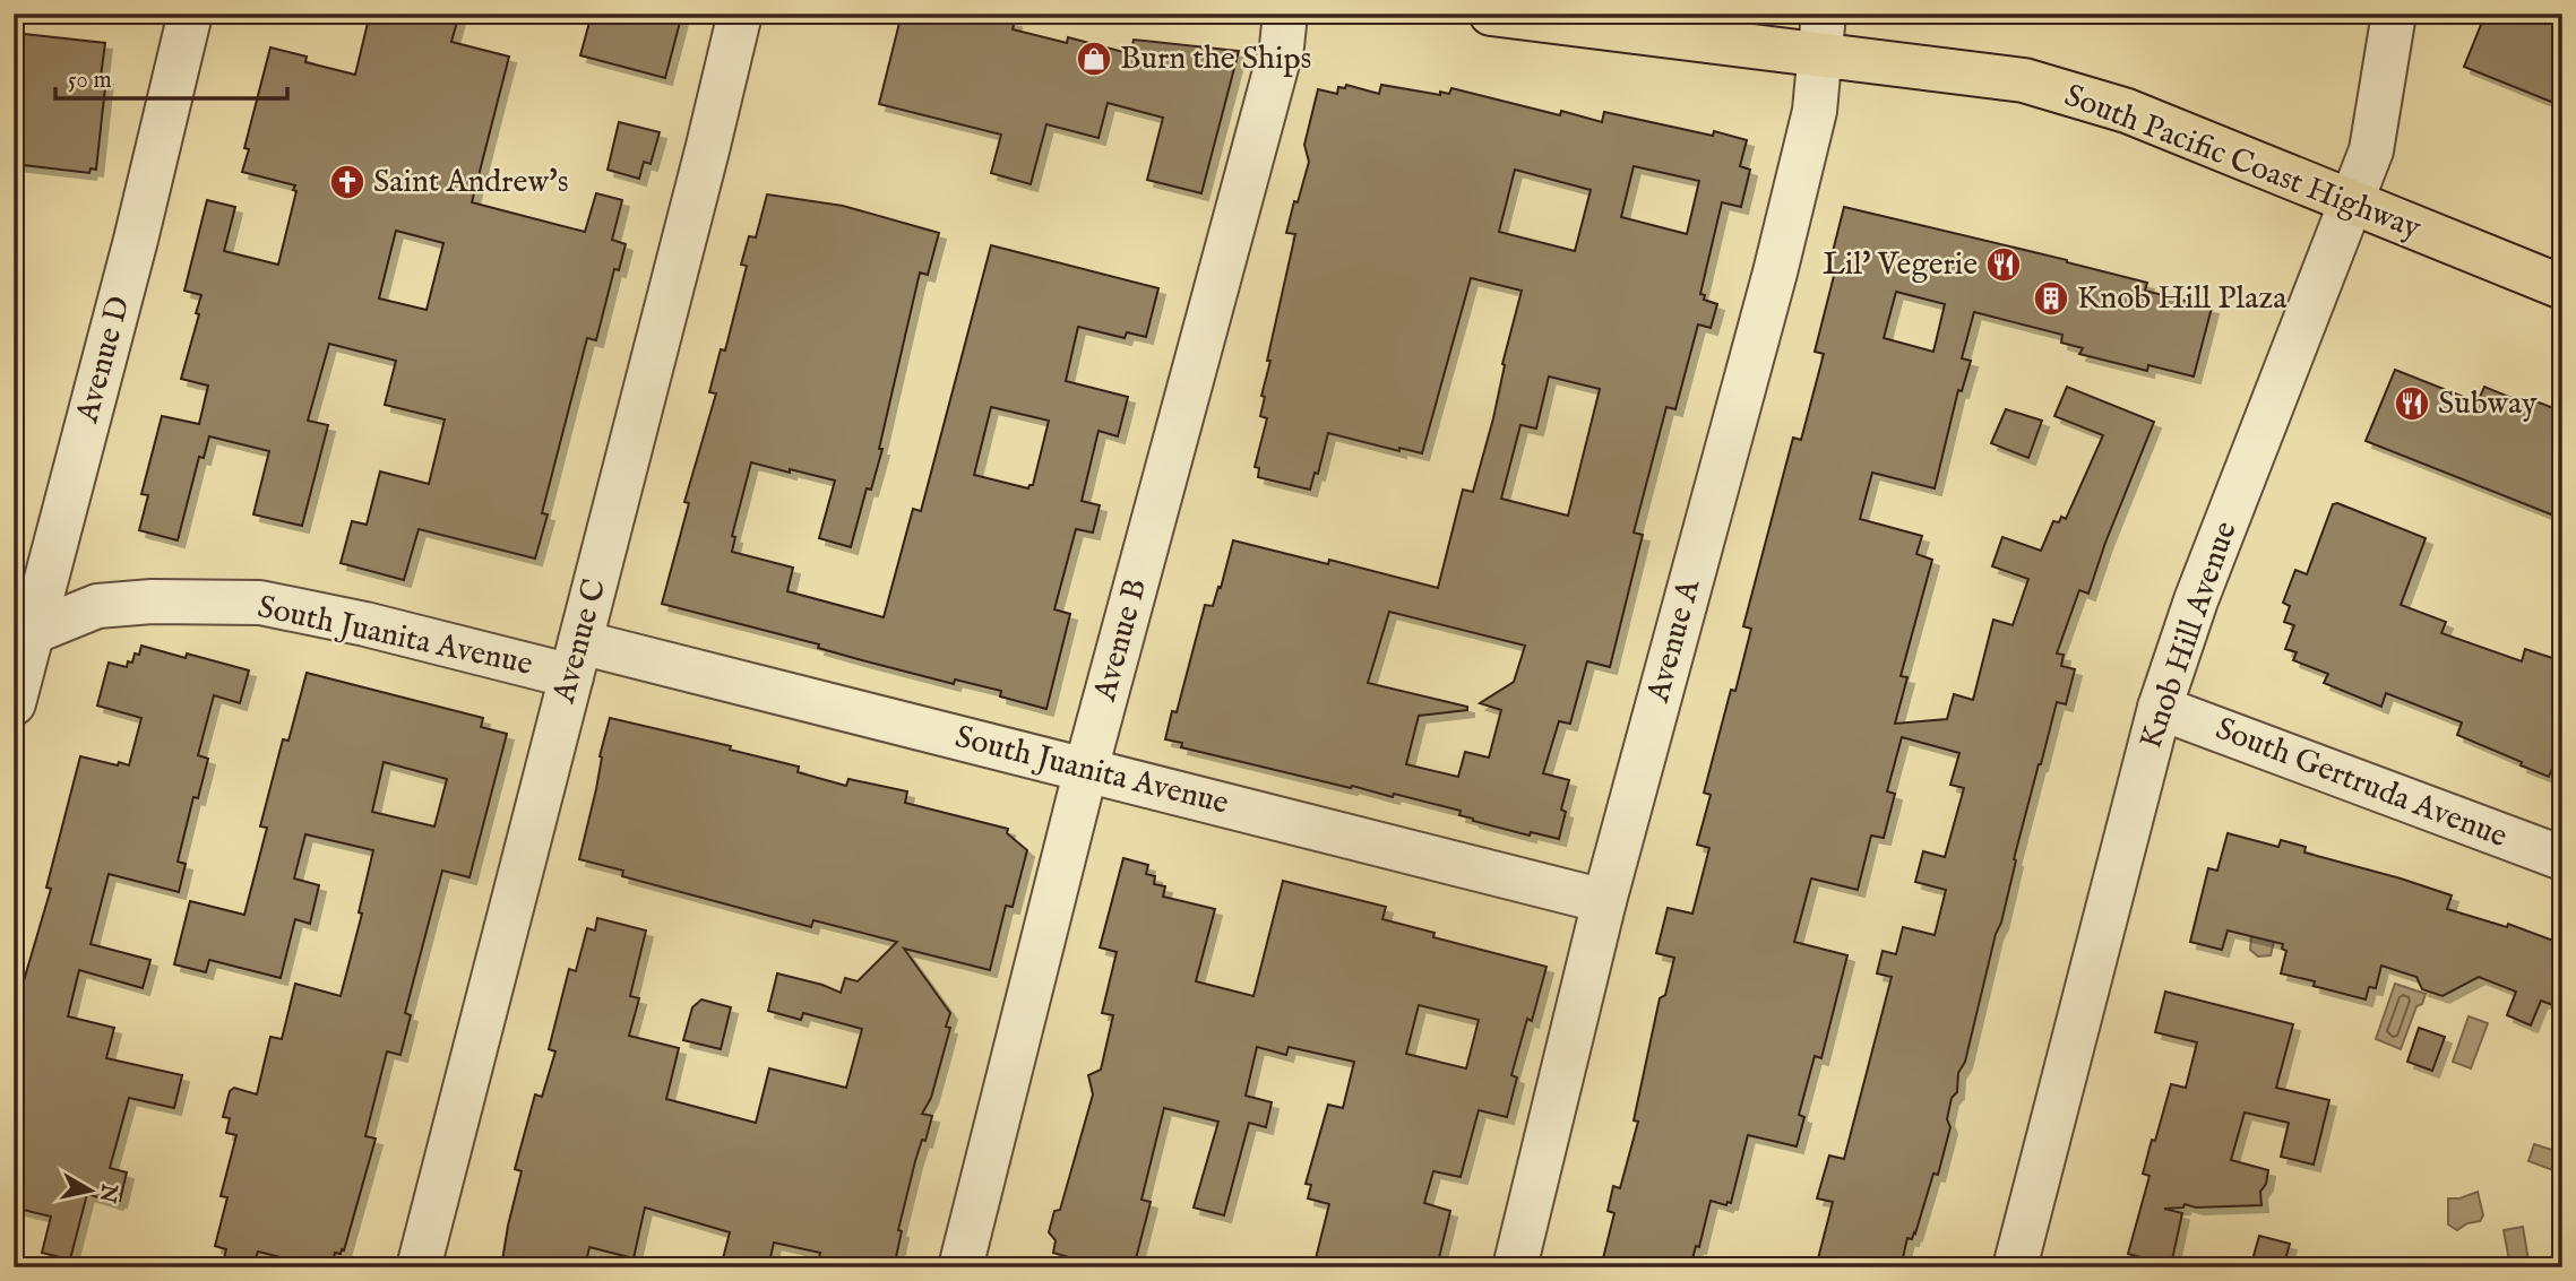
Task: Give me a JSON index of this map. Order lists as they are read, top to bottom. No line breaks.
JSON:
{"streets":{"highway":["South Pacific Coast Highway"],"street":["Avenue D","Knob Hill Avenue","South Juanita Avenue","Avenue B","Avenue C","Avenue A","South Gertruda Avenue"]},"crossings":[["South Pacific Coast Highway","Knob Hill Avenue"],["South Pacific Coast Highway","Avenue A"],["Avenue D","South Juanita Avenue"],["Knob Hill Avenue","South Gertruda Avenue"],["South Juanita Avenue","Avenue B"],["South Juanita Avenue","Avenue C"],["South Juanita Avenue","Avenue A"]],"places":{"shop":["Burn the Ships"],"church":["Saint Andrew's"],"restaurant":["Lil' Vegerie","Subway"],"building":["Knob Hill Plaza"]},"scale_bar":"50 m","north":"right"}
